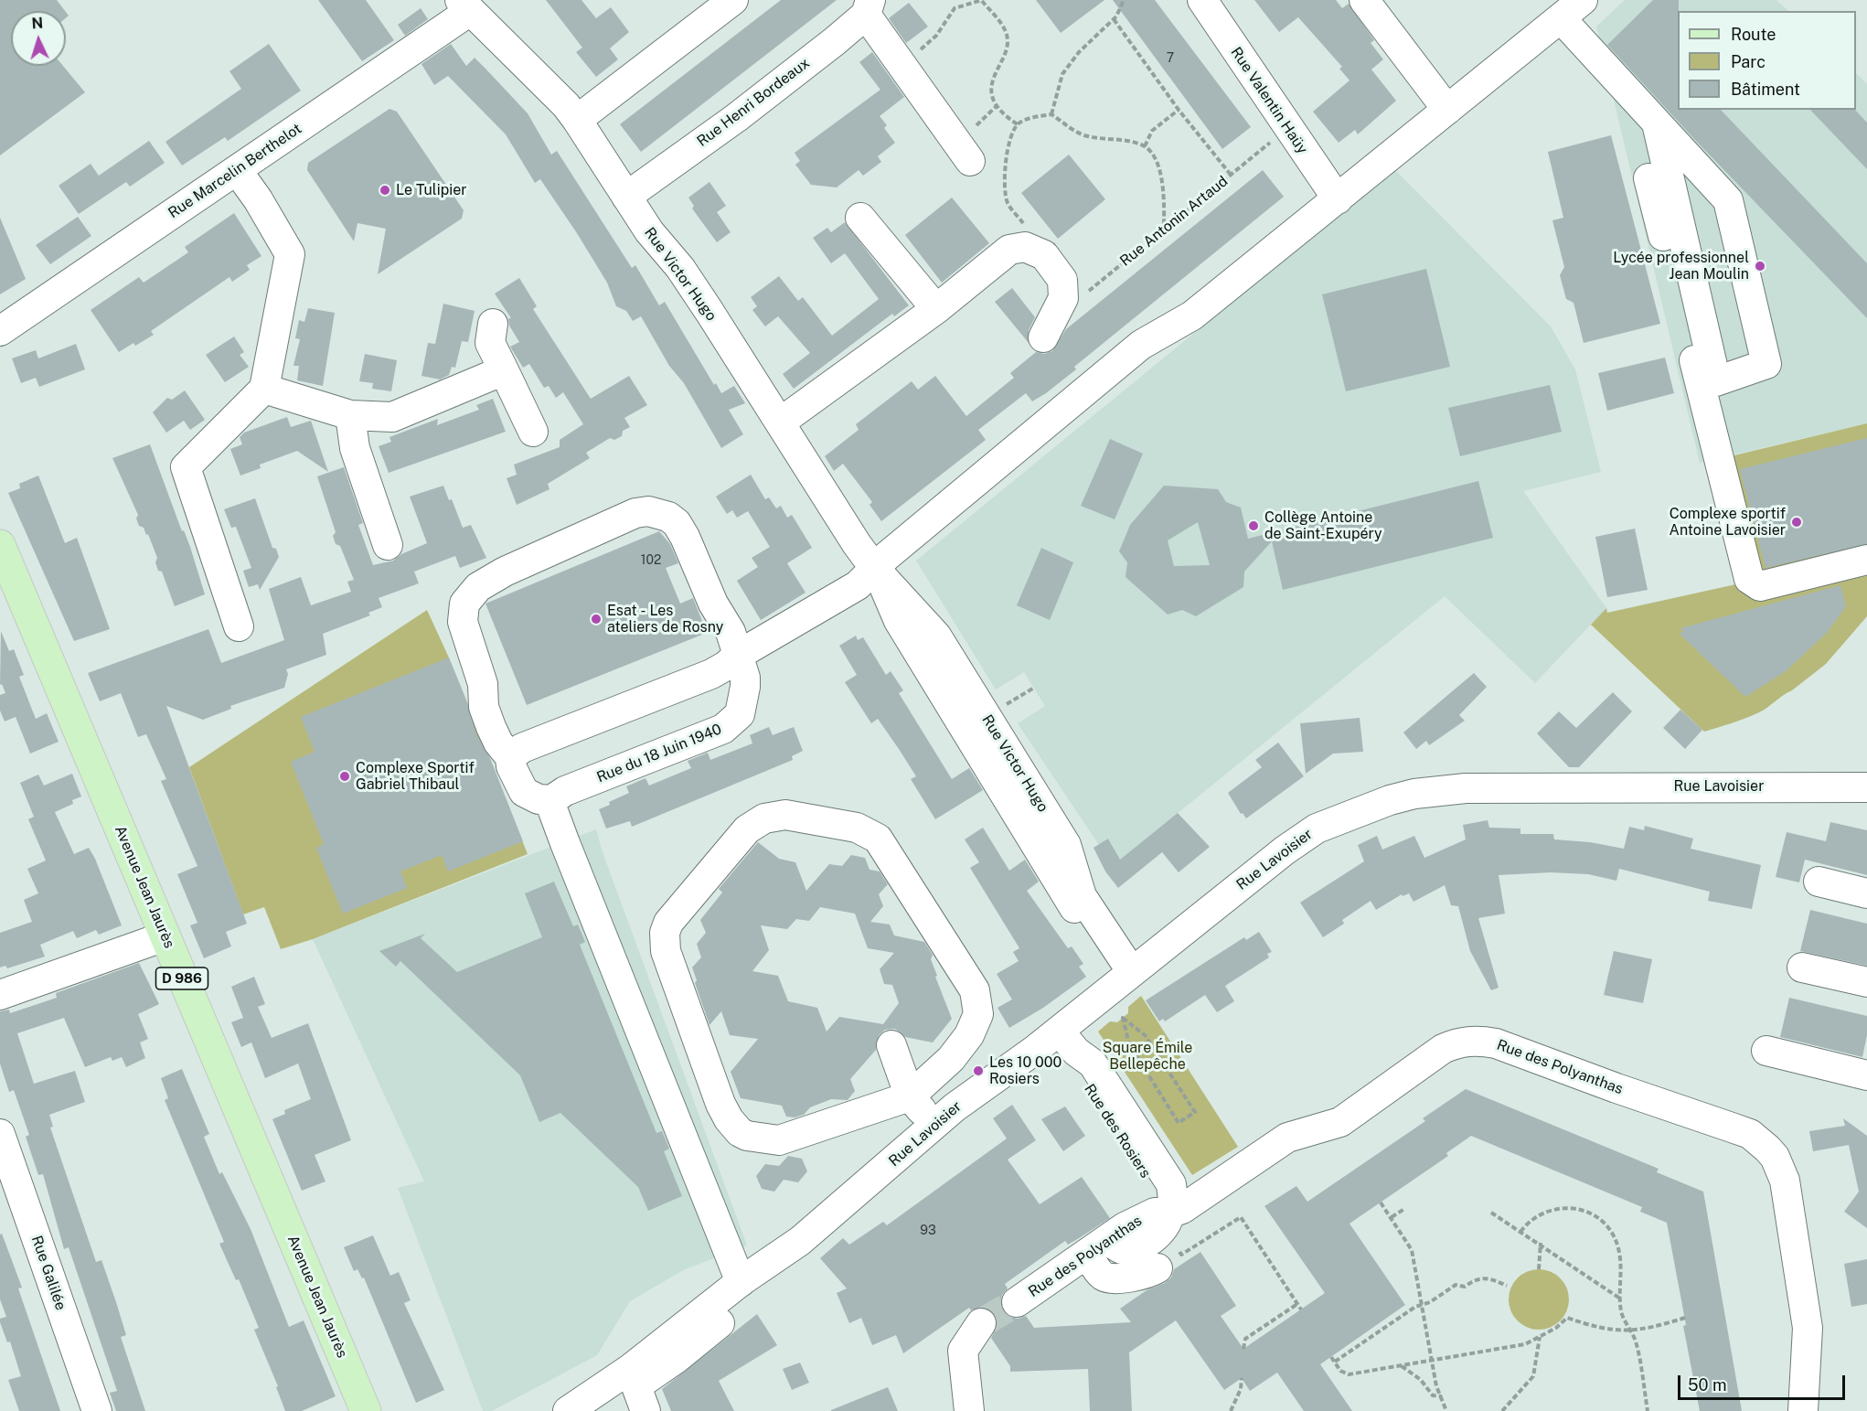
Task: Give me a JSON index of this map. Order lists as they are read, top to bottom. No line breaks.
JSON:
{"streets":{"main road":["Avenue Jean Jaurès","D 986"],"street":["Rue Valentin Haüy","Rue Henri Bordeaux","Rue Marcelin Berthelot","Rue Victor Hugo","Rue du 18 Juin 1940","Rue Lavoisier","Rue des Polyanthas","Rue des Rosiers","Rue Galilée"],"path":["Rue Antonin Artaud"]},"crossings":[["Rue Valentin Haüy","Rue Antonin Artaud"],["Rue Henri Bordeaux","Rue Victor Hugo"],["Rue Marcelin Berthelot","Rue Victor Hugo"],["Rue Victor Hugo","Rue Lavoisier"],["Rue Lavoisier","Rue des Rosiers"],["Rue des Polyanthas","Rue des Rosiers"]],"parks":["Square Émile Bellepêche"],"places":["Le Tulipier","Lycée professionnel Jean Moulin","Complexe sportif Antoine Lavoisier","Collège Antoine de Saint-Exupéry","Esat - Les ateliers de Rosny","Complexe Sportif Gabriel Thibaul","Les 10 000 Rosiers"],"house_numbers":["7","102","93"],"legend":["Route","Parc","Bâtiment"],"scale_bar":"50 m","north":"top"}
